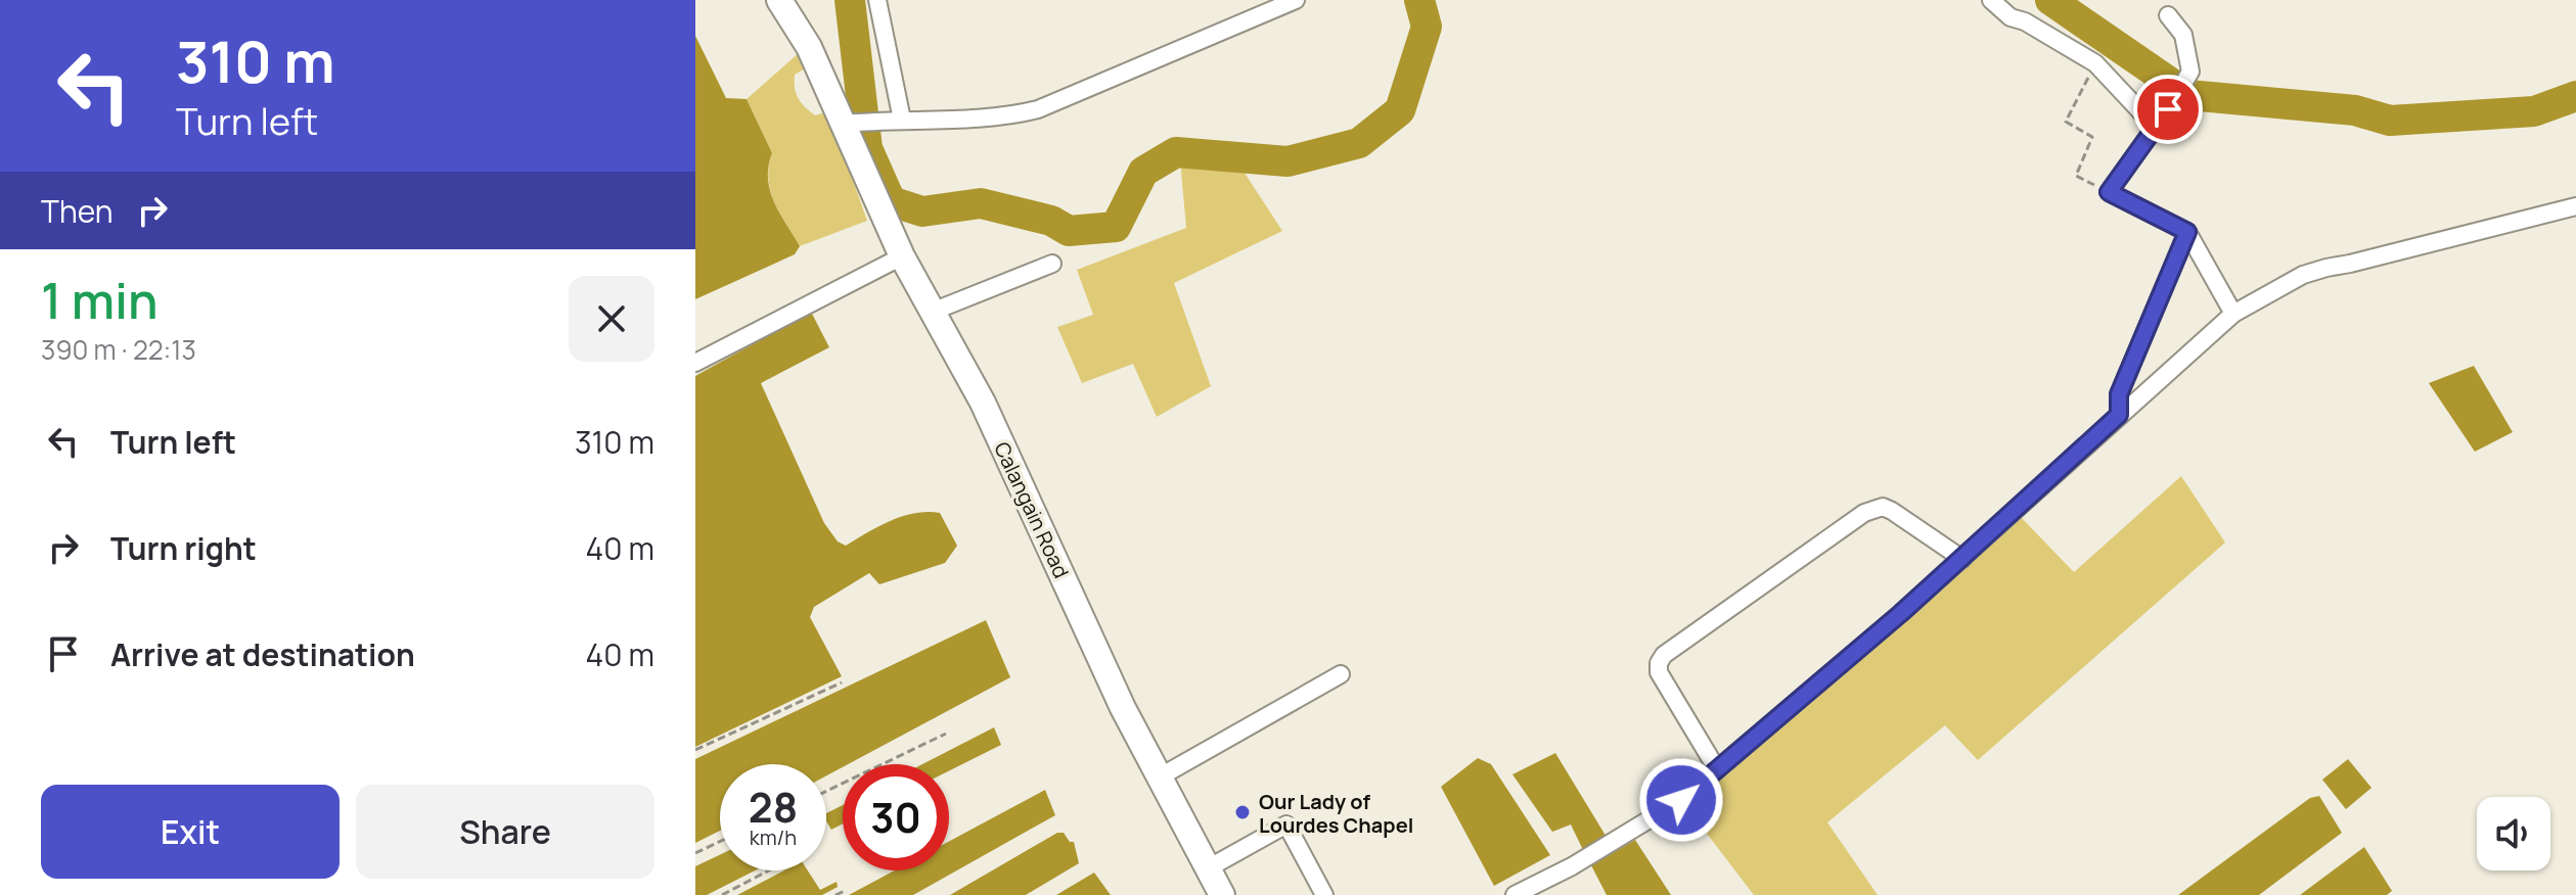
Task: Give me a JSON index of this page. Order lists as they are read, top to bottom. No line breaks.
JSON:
{"streets":{"street":["Calangain Road"]},"places":["Our Lady of Lourdes Chapel"],"page":{"turn":["310 m","Turn left"],"then":"Then","heading":["1 min","390 m · 22:13"],"list":[{"name":"Turn left","value":"310 m"},{"name":"Turn right","value":"40 m"},{"name":"Arrive at destination","value":"40 m"}],"speed":"28 km/h","limit":"30","buttons":["Exit","Share"]}}
